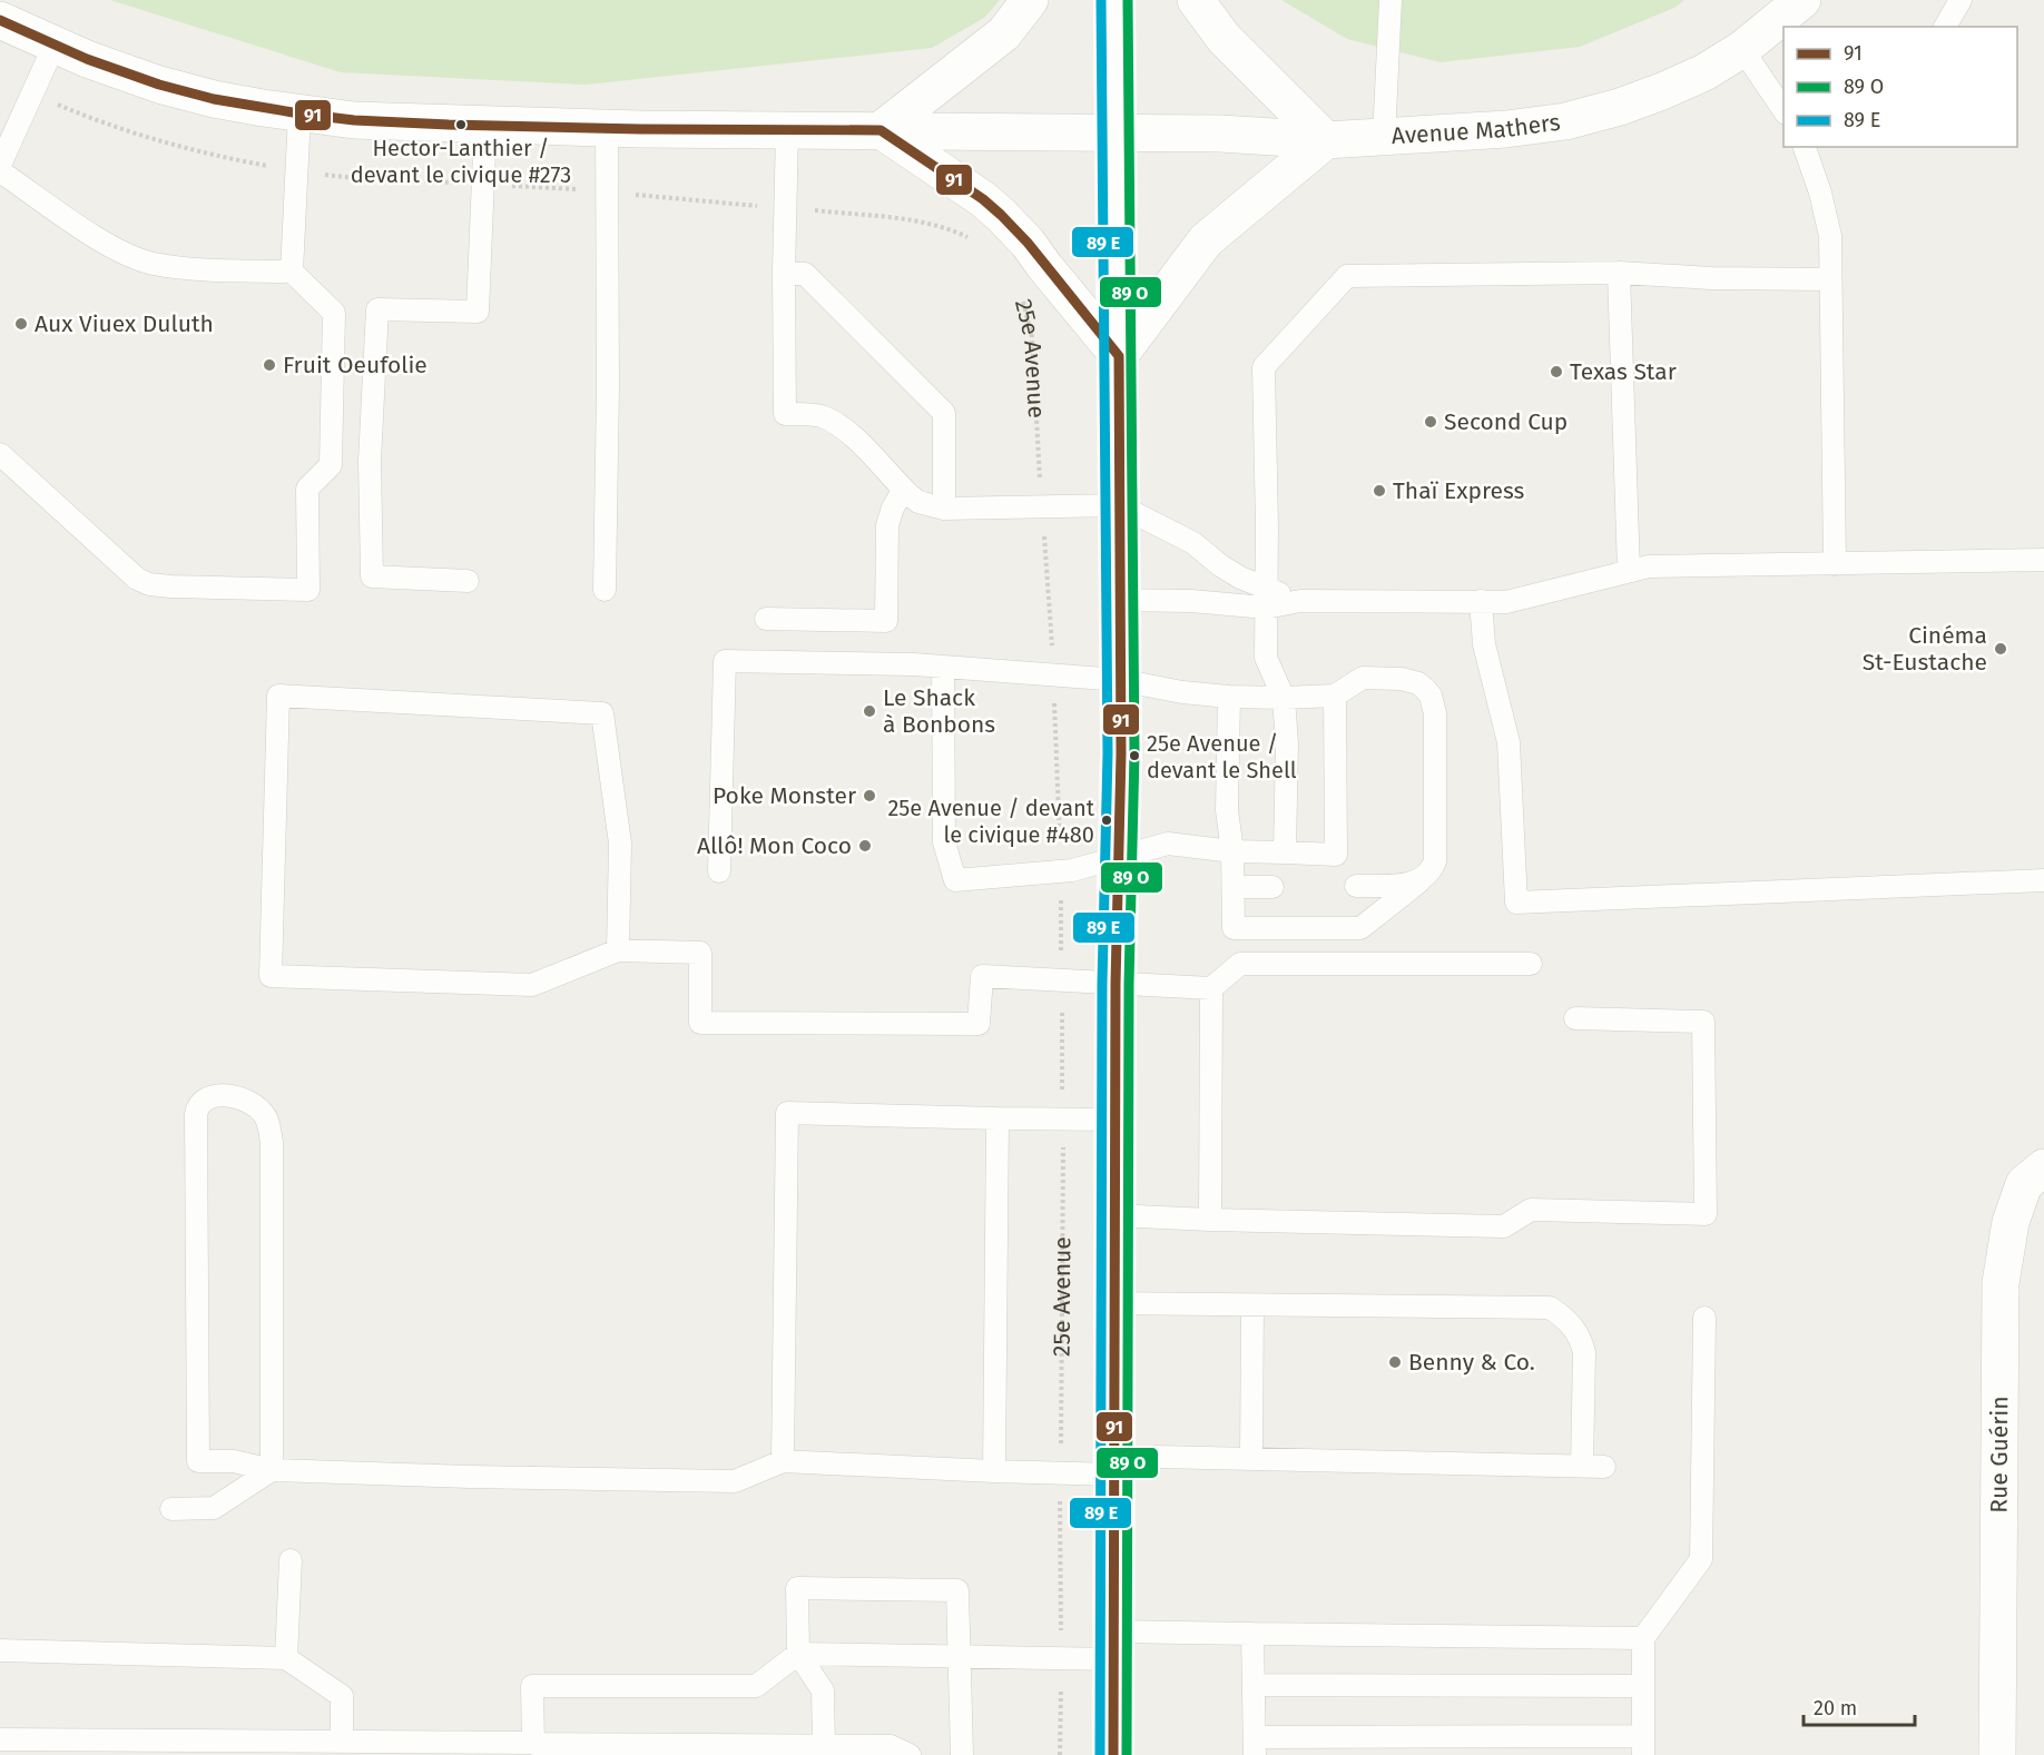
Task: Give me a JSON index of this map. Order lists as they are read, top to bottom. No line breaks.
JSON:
{"streets":{"street":["Avenue Mathers","Rue Guérin"],"path":["25e Avenue"]},"places":["Hector-Lanthier / devant le civique #273","Aux Viuex Duluth","Fruit Oeufolie","Texas Star","Second Cup","Thaï Express","Cinéma St-Eustache","Le Shack à Bonbons","25e Avenue / devant le Shell","Poke Monster","25e Avenue / devant le civique #480","Allô! Mon Coco","Benny & Co."],"lines":["transit line 91"],"legend":["91","89 O","89 E"],"scale_bar":"20 m"}
